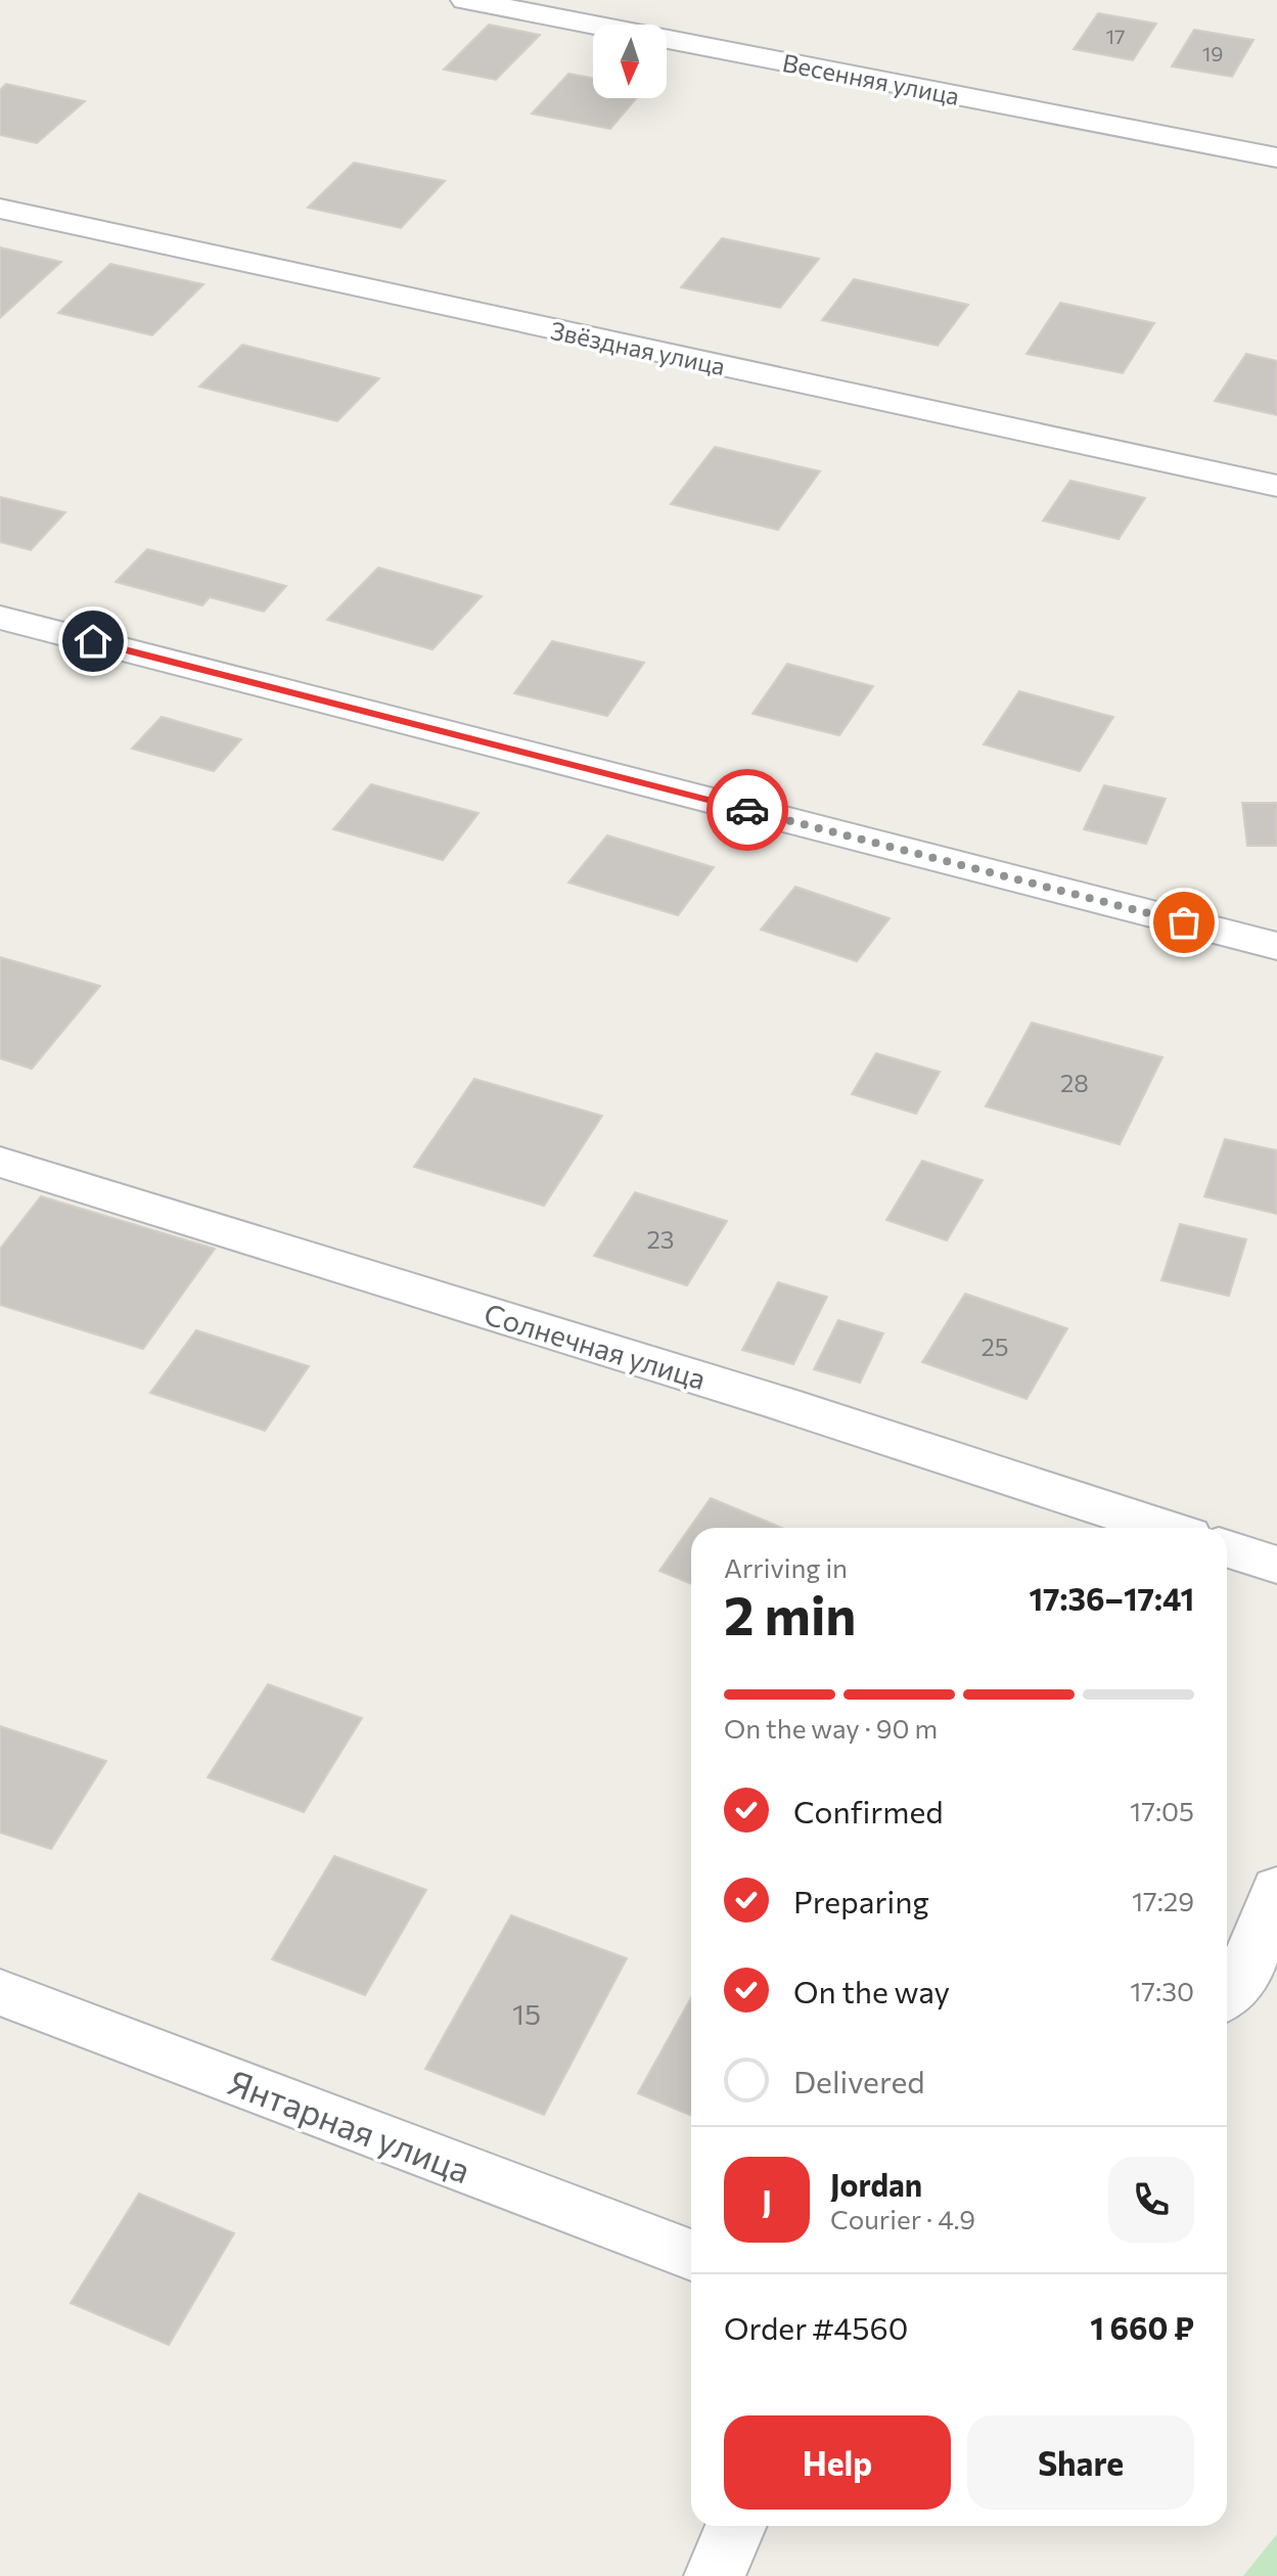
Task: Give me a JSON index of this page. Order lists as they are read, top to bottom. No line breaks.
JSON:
{"streets":{"street":["Весенняя улица","Звёздная улица","Солнечная улица","Янтарная улица"]},"house_numbers":["17","19","28","23","25","15"],"north":"bottom","page":{"heading":["2 min","Arriving in","17:36–17:41"],"panel":["Jordan","Courier · 4.9","Order #4560","1 660 ₽"],"bar":"On the way · 90 m","list":[["Confirmed","17:05"],["Preparing","17:29"],["On the way","17:30"],"Delivered"],"round":"J","buttons":["Help","Share"]}}
